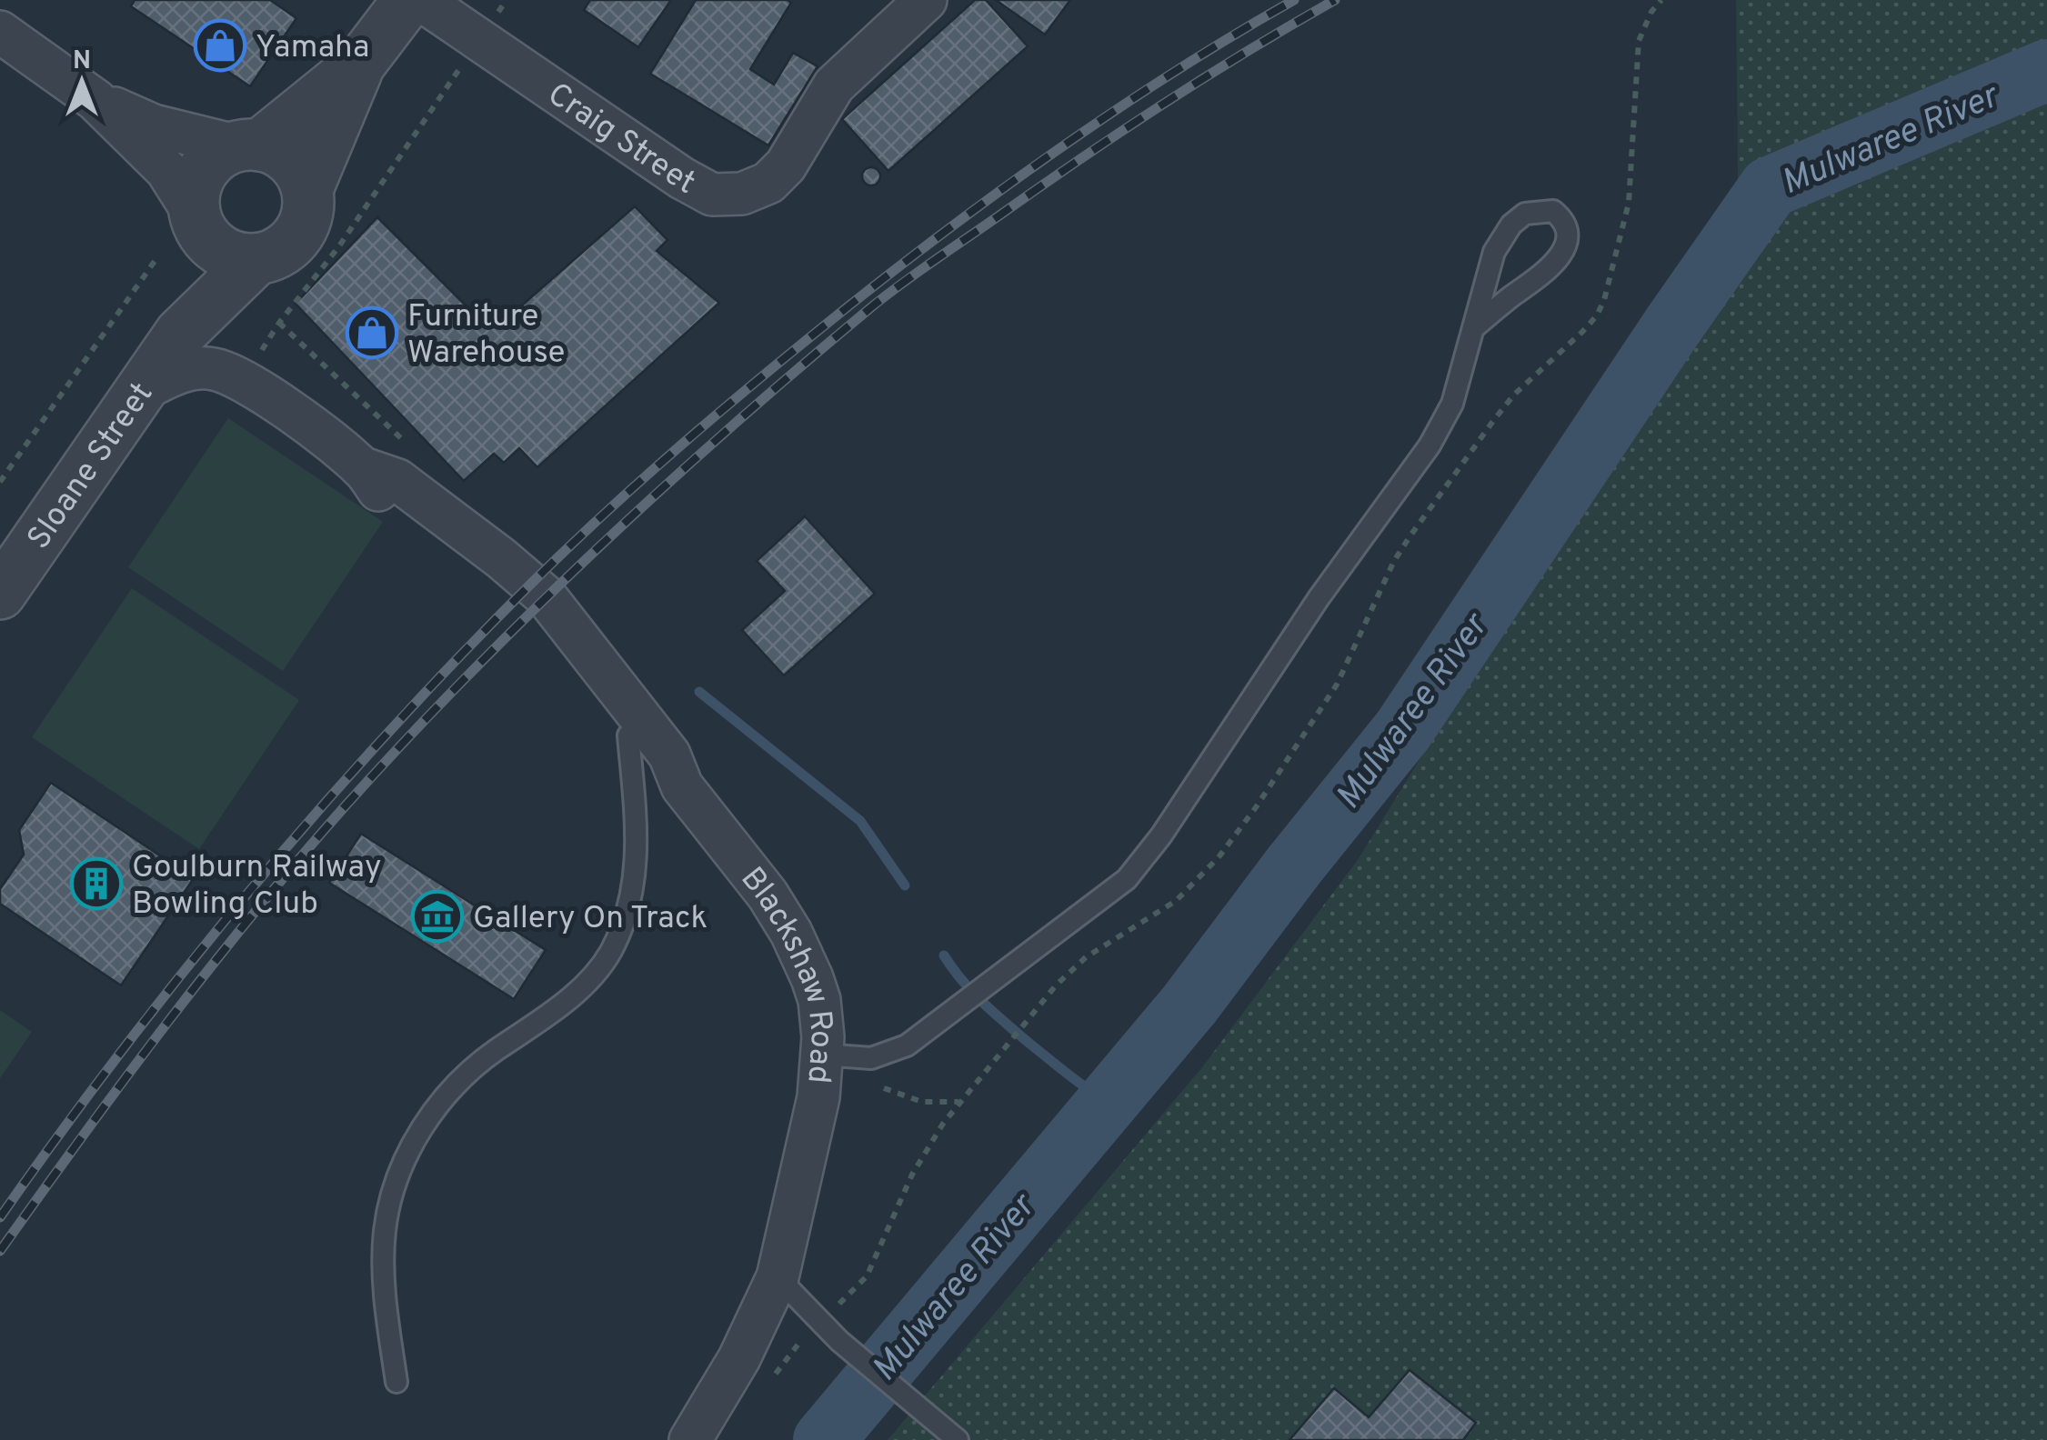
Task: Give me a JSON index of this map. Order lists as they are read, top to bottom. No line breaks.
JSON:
{"streets":{"street":["Craig Street","Sloane Street","Blackshaw Road"]},"crossings":[["Sloane Street","Blackshaw Road"]],"water":["Mulwaree River"],"places":{"shop":["Yamaha","Furniture Warehouse"],"building":["Goulburn Railway Bowling Club"],"museum":["Gallery On Track"]},"north":"top"}
